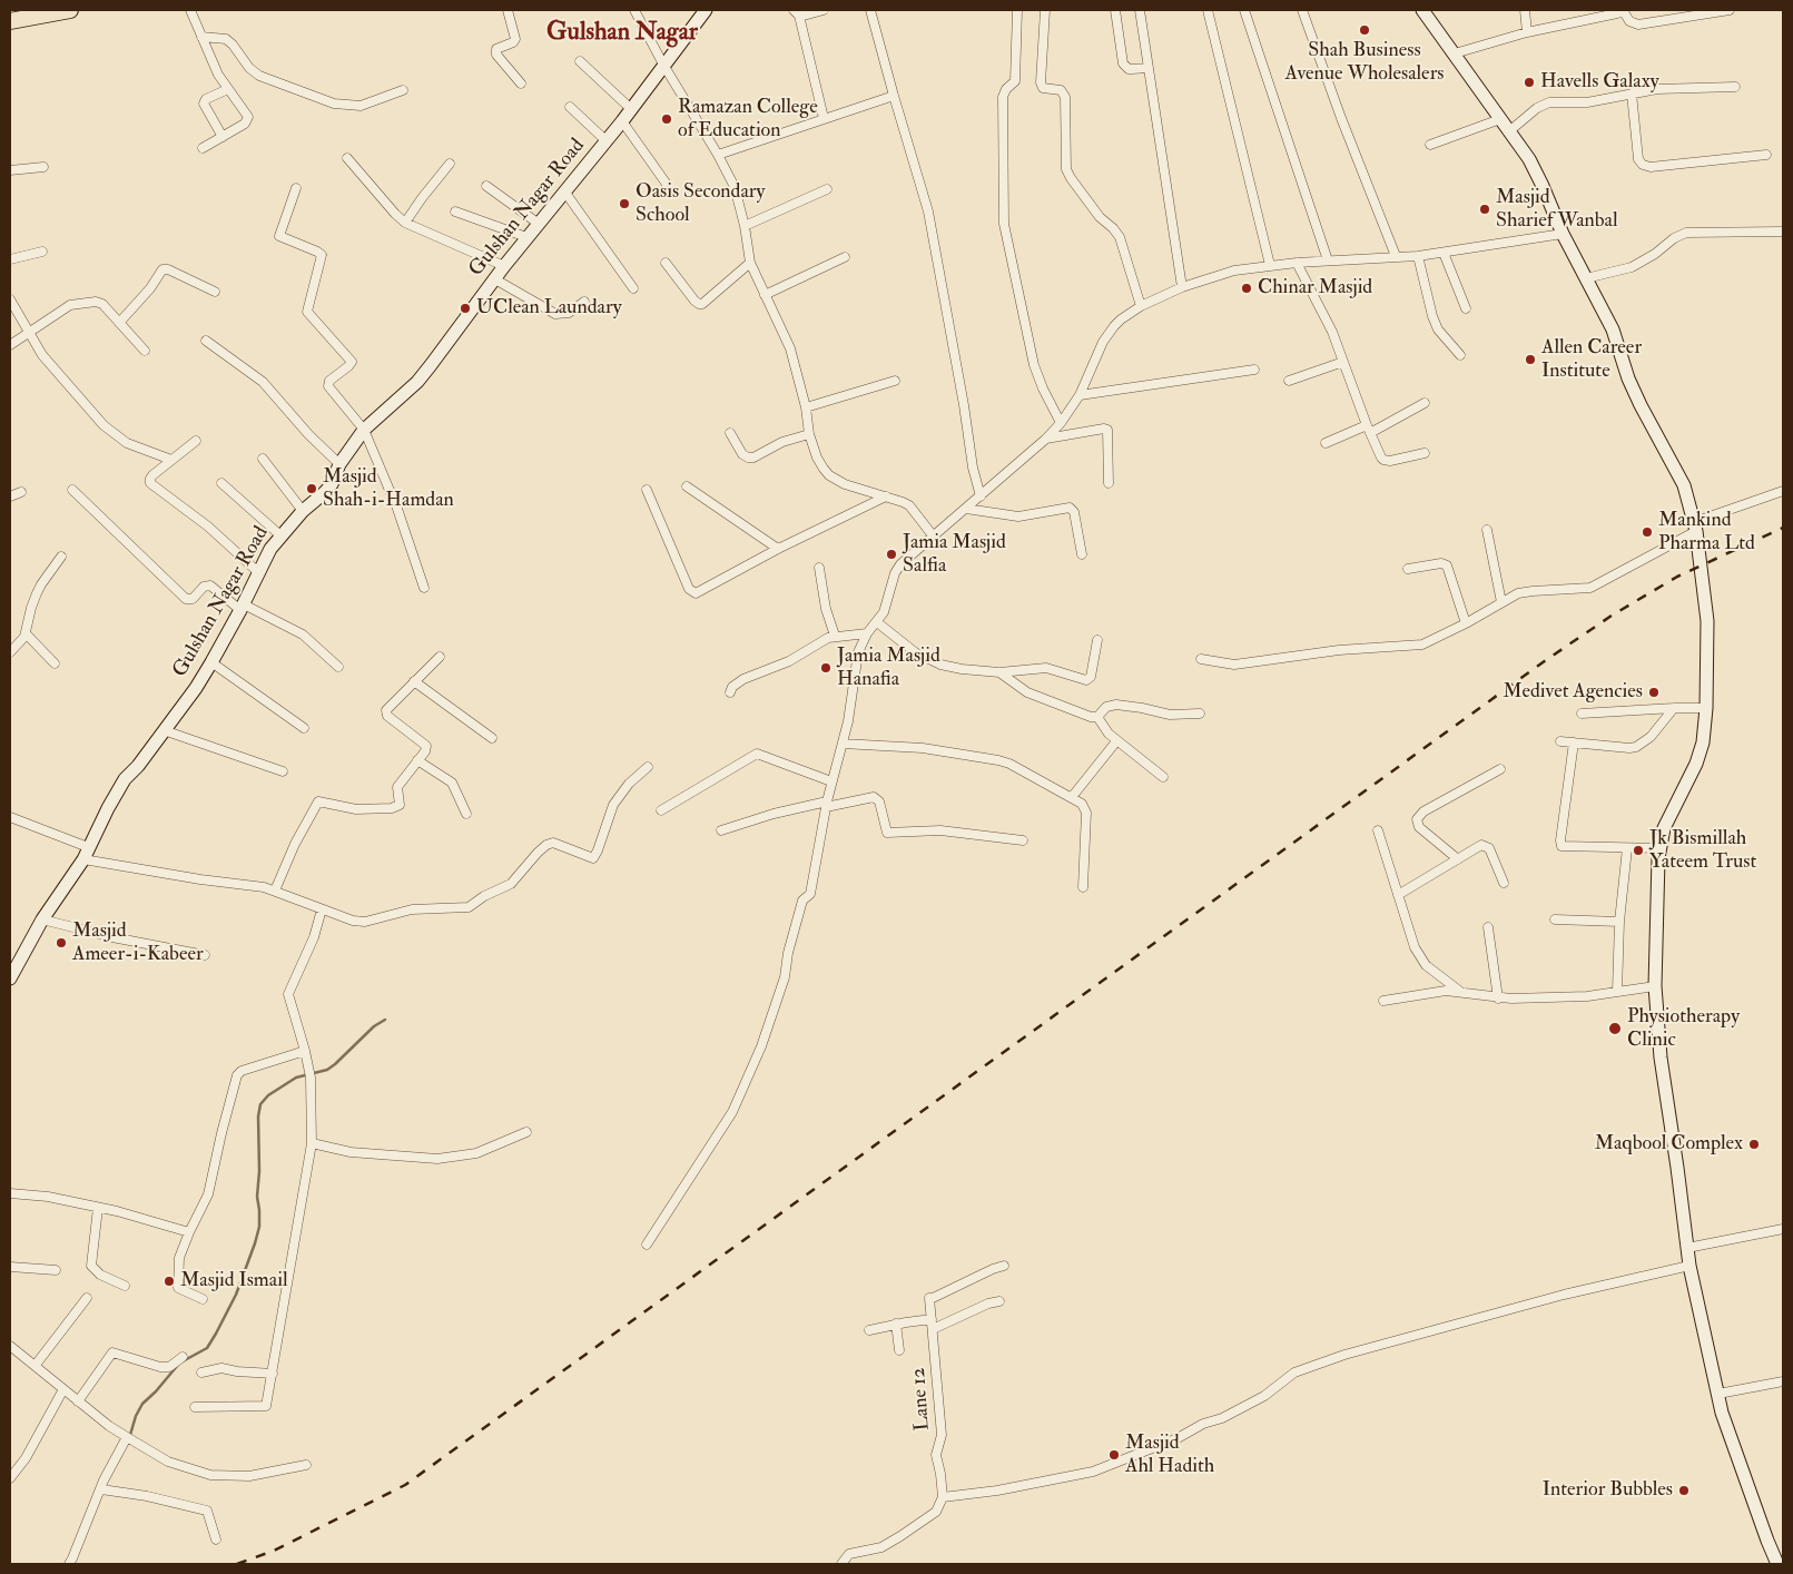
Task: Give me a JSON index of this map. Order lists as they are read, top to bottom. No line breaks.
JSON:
{"streets":{"main road":["Gulshan Nagar Road"],"street":["Lane 12"]},"districts":["Gulshan Nagar"],"places":["Shah Business Avenue Wholesalers","Havells Galaxy","Ramazan College of Education","Oasis Secondary School","Masjid Sharief Wanbal","Chinar Masjid","UClean Laundary","Allen Career Institute","Masjid Shah-i-Hamdan","Mankind Pharma Ltd","Jamia Masjid Salfia","Jamia Masjid Hanafia","Medivet Agencies","Jk Bismillah Yateem Trust","Masjid Ameer-i-Kabeer","Physiotherapy Clinic","Maqbool Complex","Masjid Ismail","Masjid Ahl Hadith","Interior Bubbles"]}
